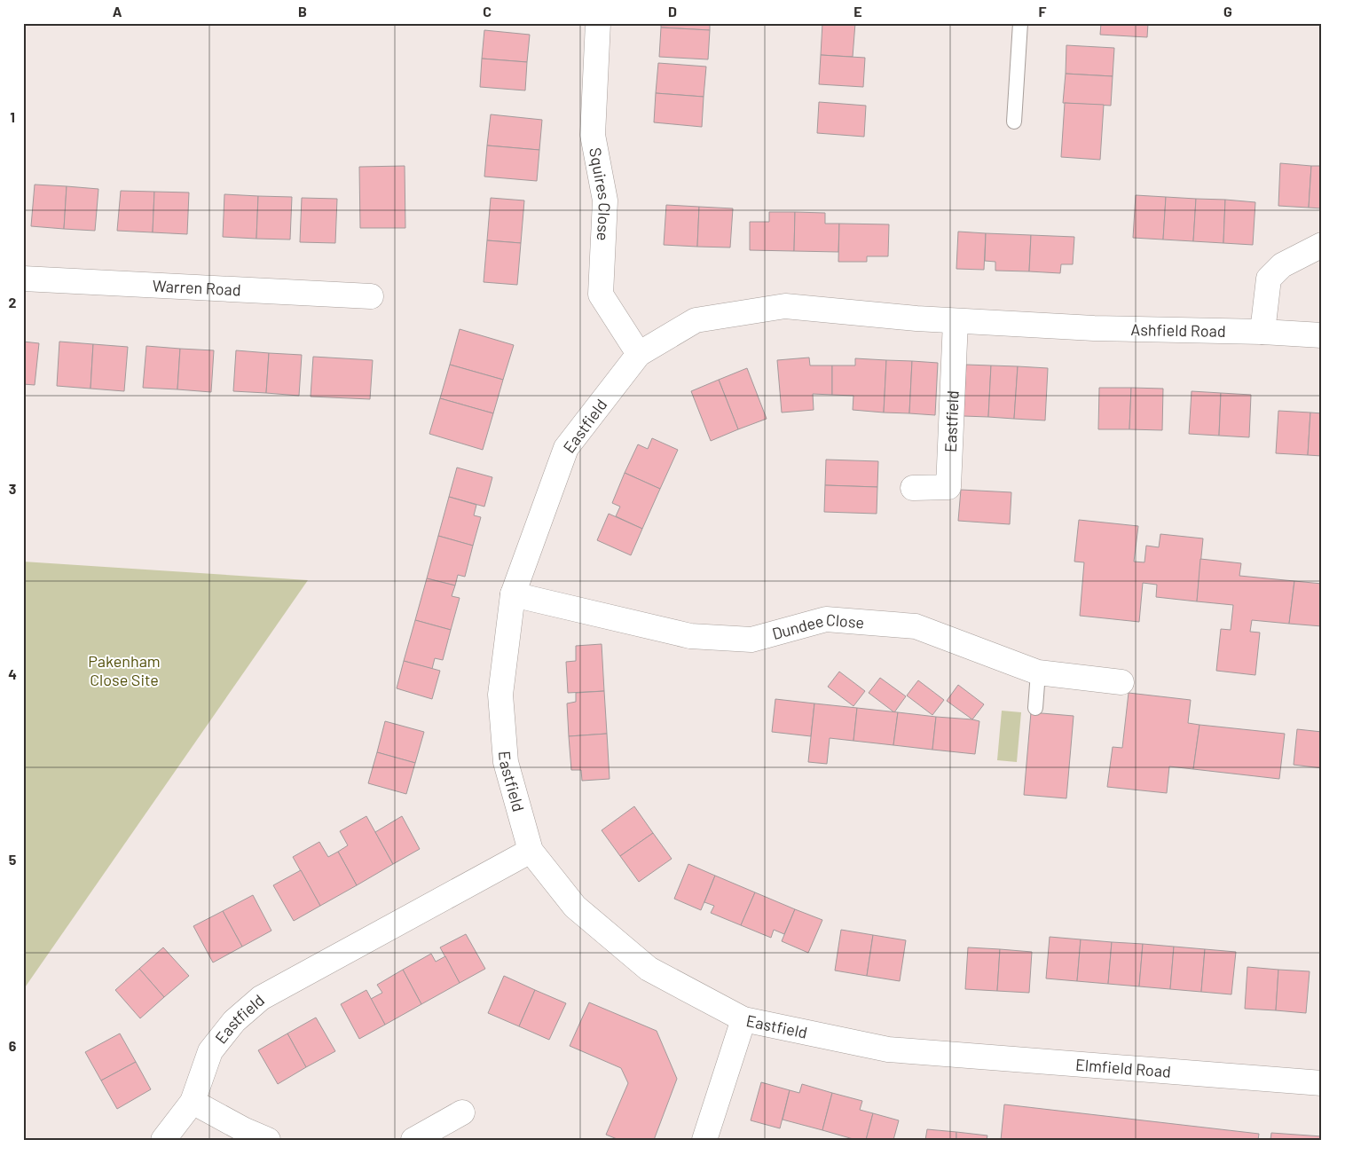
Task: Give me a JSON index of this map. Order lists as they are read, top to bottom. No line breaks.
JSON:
{"streets":{"street":["Squires Close","Warren Road","Ashfield Road","Eastfield","Dundee Close","Elmfield Road"]},"crossings":[["Squires Close","Eastfield"],["Ashfield Road","Eastfield"],["Eastfield","Dundee Close"],["Eastfield","Elmfield Road"]],"parks":["Pakenham Close Site"],"grid":{"columns":["A","B","C","D","E","F","G"],"rows":["1","2","3","4","5","6"]}}
